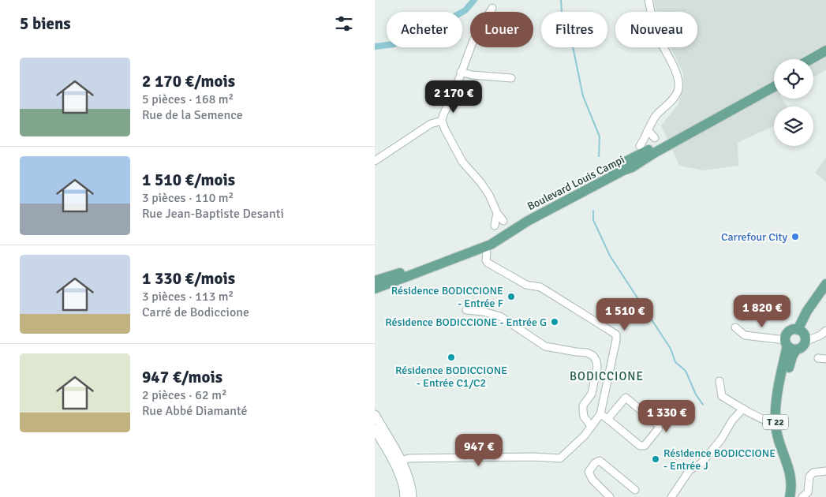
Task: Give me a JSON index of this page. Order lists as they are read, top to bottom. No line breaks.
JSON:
{"streets":{"main road":["Boulevard Louis Campi","T 22"]},"districts":["BODICCIONE"],"places":["Carrefour City","Résidence BODICCIONE - Entrée F","Résidence BODICCIONE - Entrée G","Résidence BODICCIONE - Entrée C1/C2","Résidence BODICCIONE - Entrée J"],"page":{"heading":"5 biens","chip":["Acheter","Louer","Filtres","Nouveau"],"list":[{"name":"2 170 €/mois","note":"5 pièces · 168 m² · Rue de la Semence"},{"name":"1 510 €/mois","note":"3 pièces · 110 m² · Rue Jean-Baptiste Desanti"},{"name":"1 330 €/mois","note":"3 pièces · 113 m² · Carré de Bodiccione"},{"name":"947 €/mois","note":"2 pièces · 62 m² · Rue Abbé Diamanté"}],"price":["2 170 €","1 820 €","1 510 €","1 330 €","947 €"]}}
